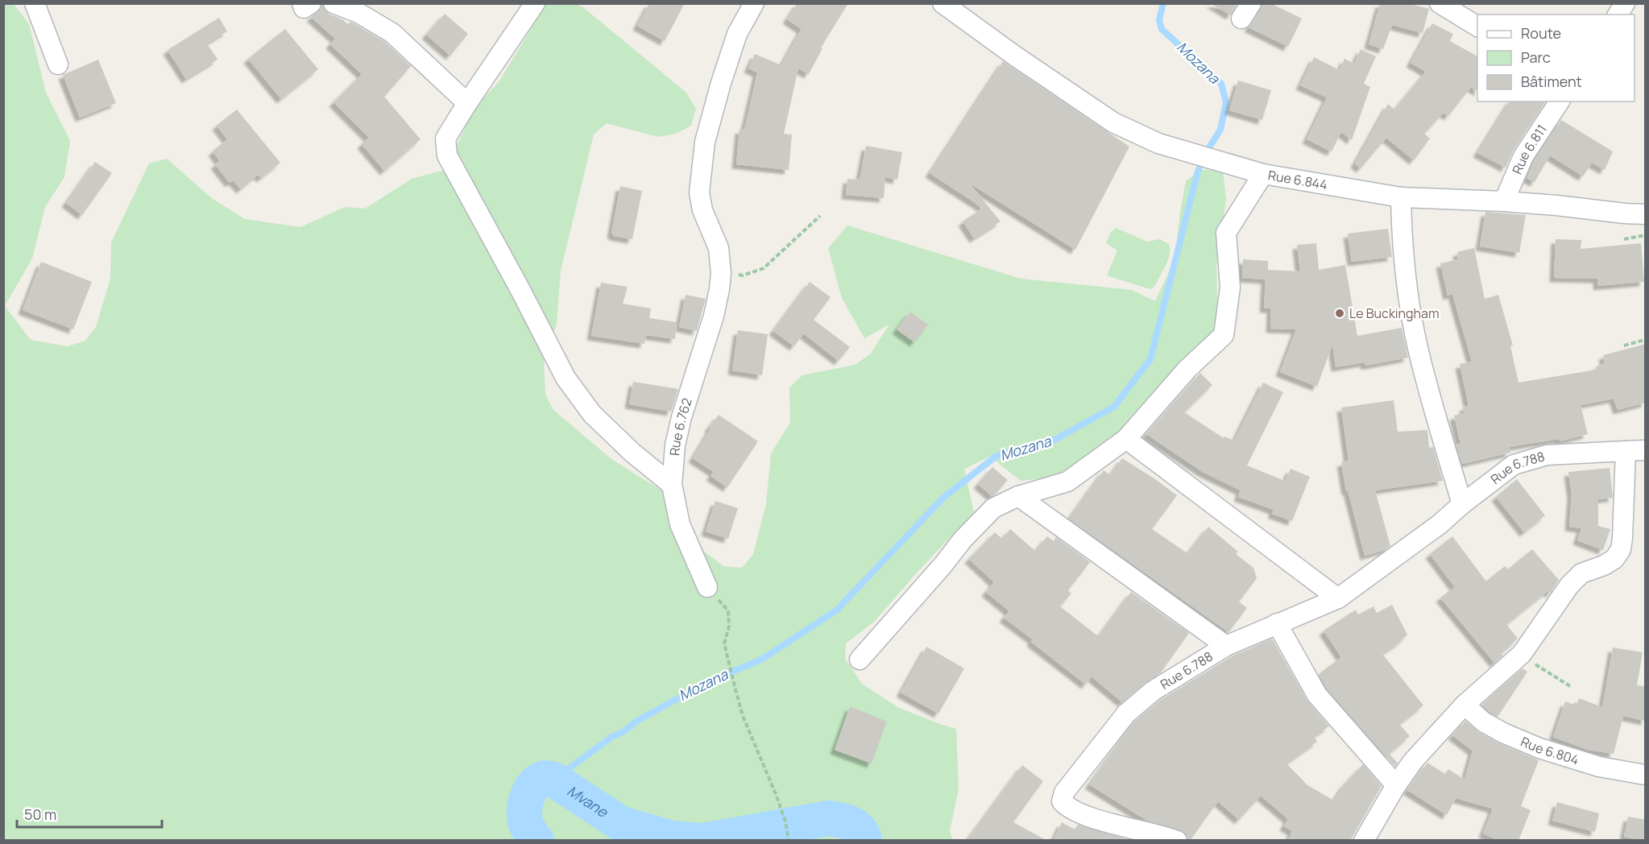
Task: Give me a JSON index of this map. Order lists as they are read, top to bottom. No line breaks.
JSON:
{"streets":{"street":["Rue 6.811","Rue 6.844","Rue 6.762","Rue 6.788","Rue 6.804"]},"crossings":[["Rue 6.811","Rue 6.844"]],"water":["Mozana","Mvane"],"places":["Le Buckingham"],"legend":["Route","Parc","Bâtiment"],"scale_bar":"50 m"}
